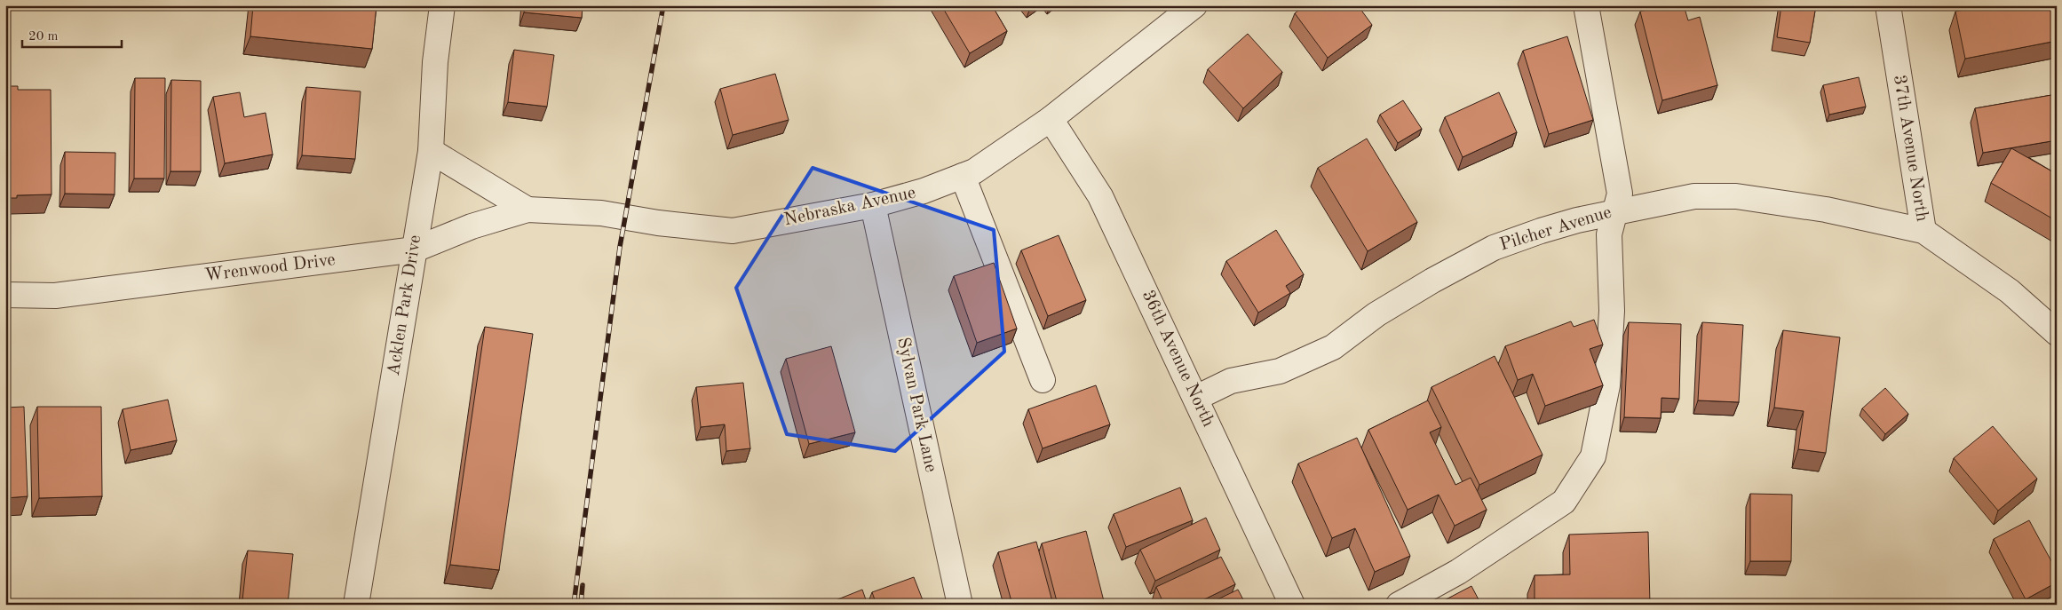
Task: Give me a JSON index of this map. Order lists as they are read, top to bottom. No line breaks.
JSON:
{"streets":{"street":["37th Avenue North","Nebraska Avenue","Pilcher Avenue","Wrenwood Drive","Acklen Park Drive","36th Avenue North","Sylvan Park Lane"]},"crossings":[["37th Avenue North","Pilcher Avenue"],["Nebraska Avenue","Wrenwood Drive"],["Nebraska Avenue","36th Avenue North"],["Nebraska Avenue","Sylvan Park Lane"],["Pilcher Avenue","36th Avenue North"],["Wrenwood Drive","Acklen Park Drive"]],"scale_bar":"20 m"}
